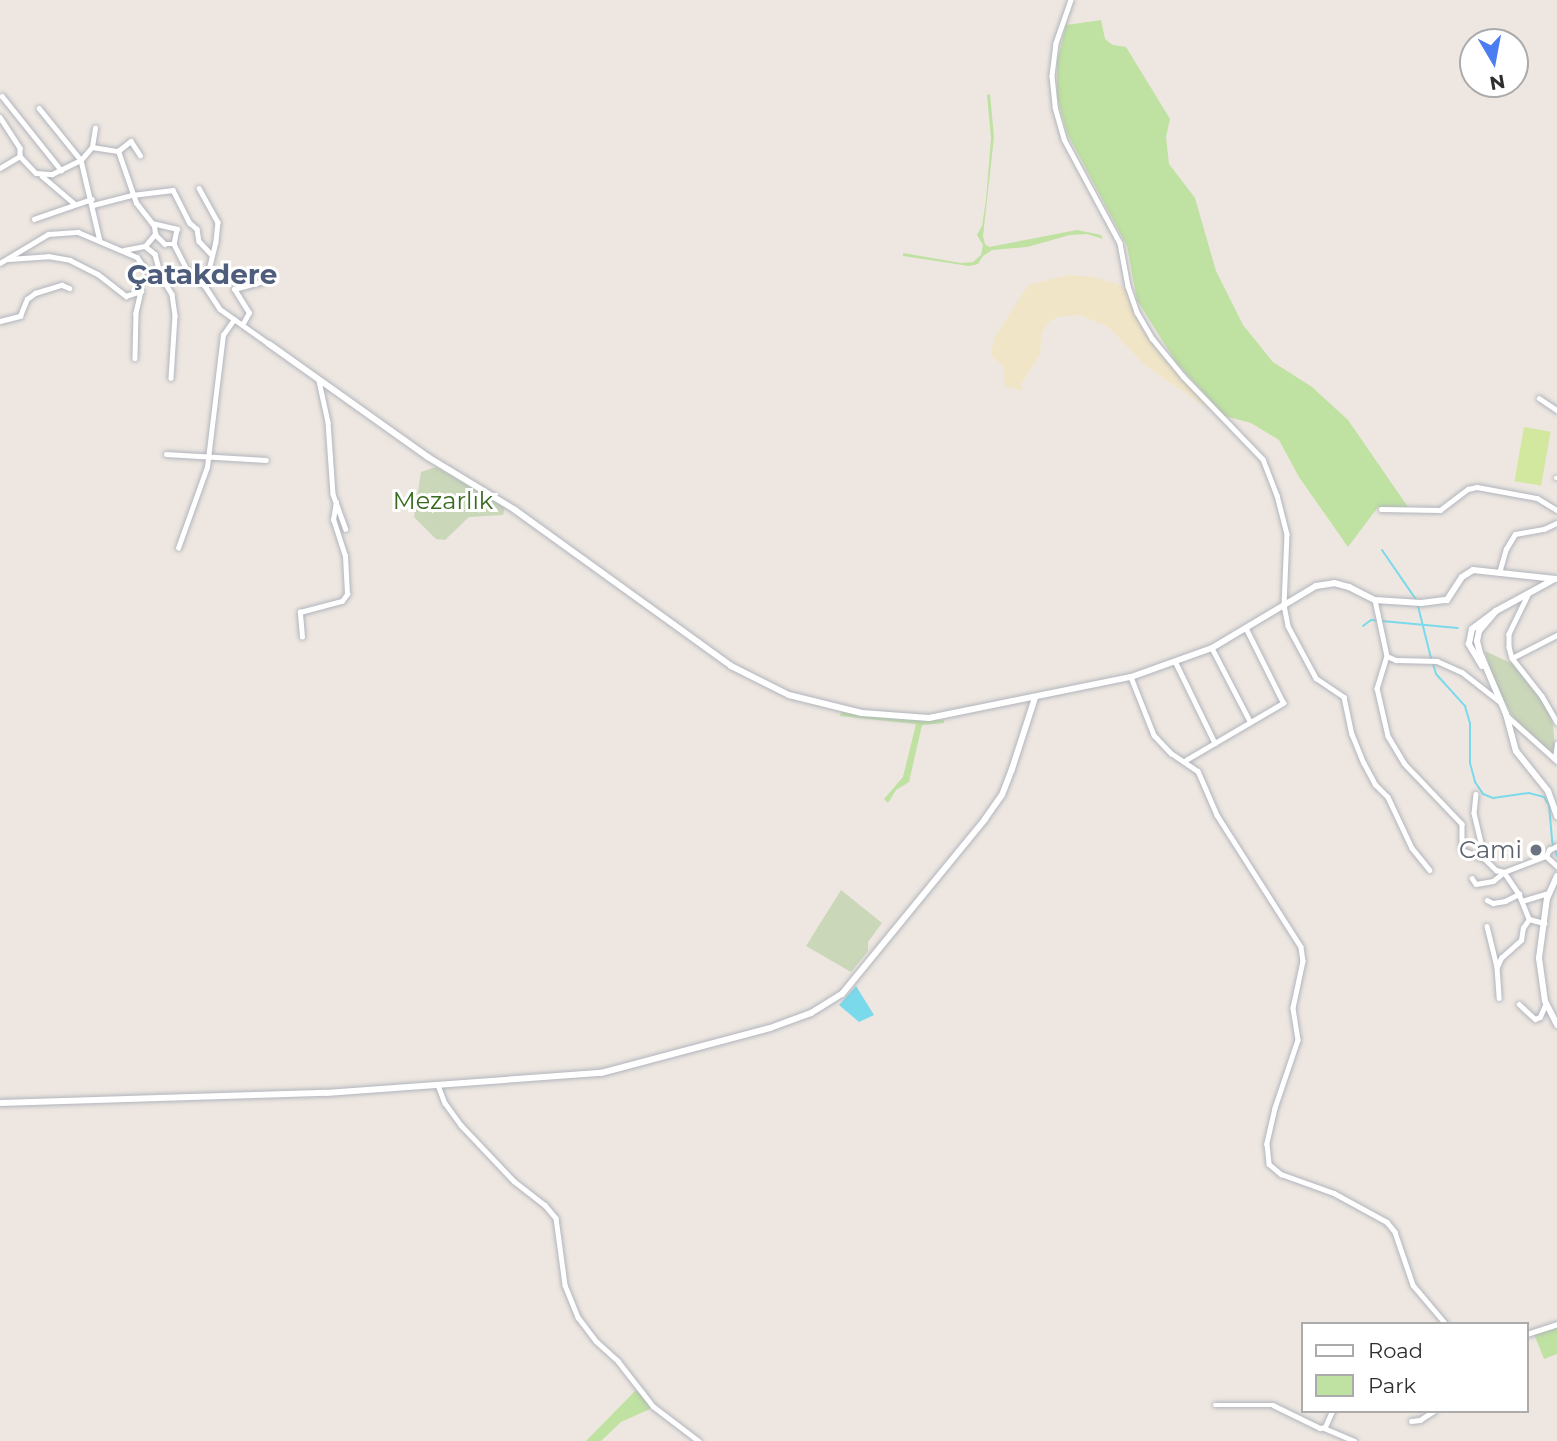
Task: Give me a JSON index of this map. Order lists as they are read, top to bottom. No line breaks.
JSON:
{"districts":["Çatakdere"],"parks":["Mezarlık"],"places":["Cami"],"legend":["Road","Park"],"north":"bottom"}
